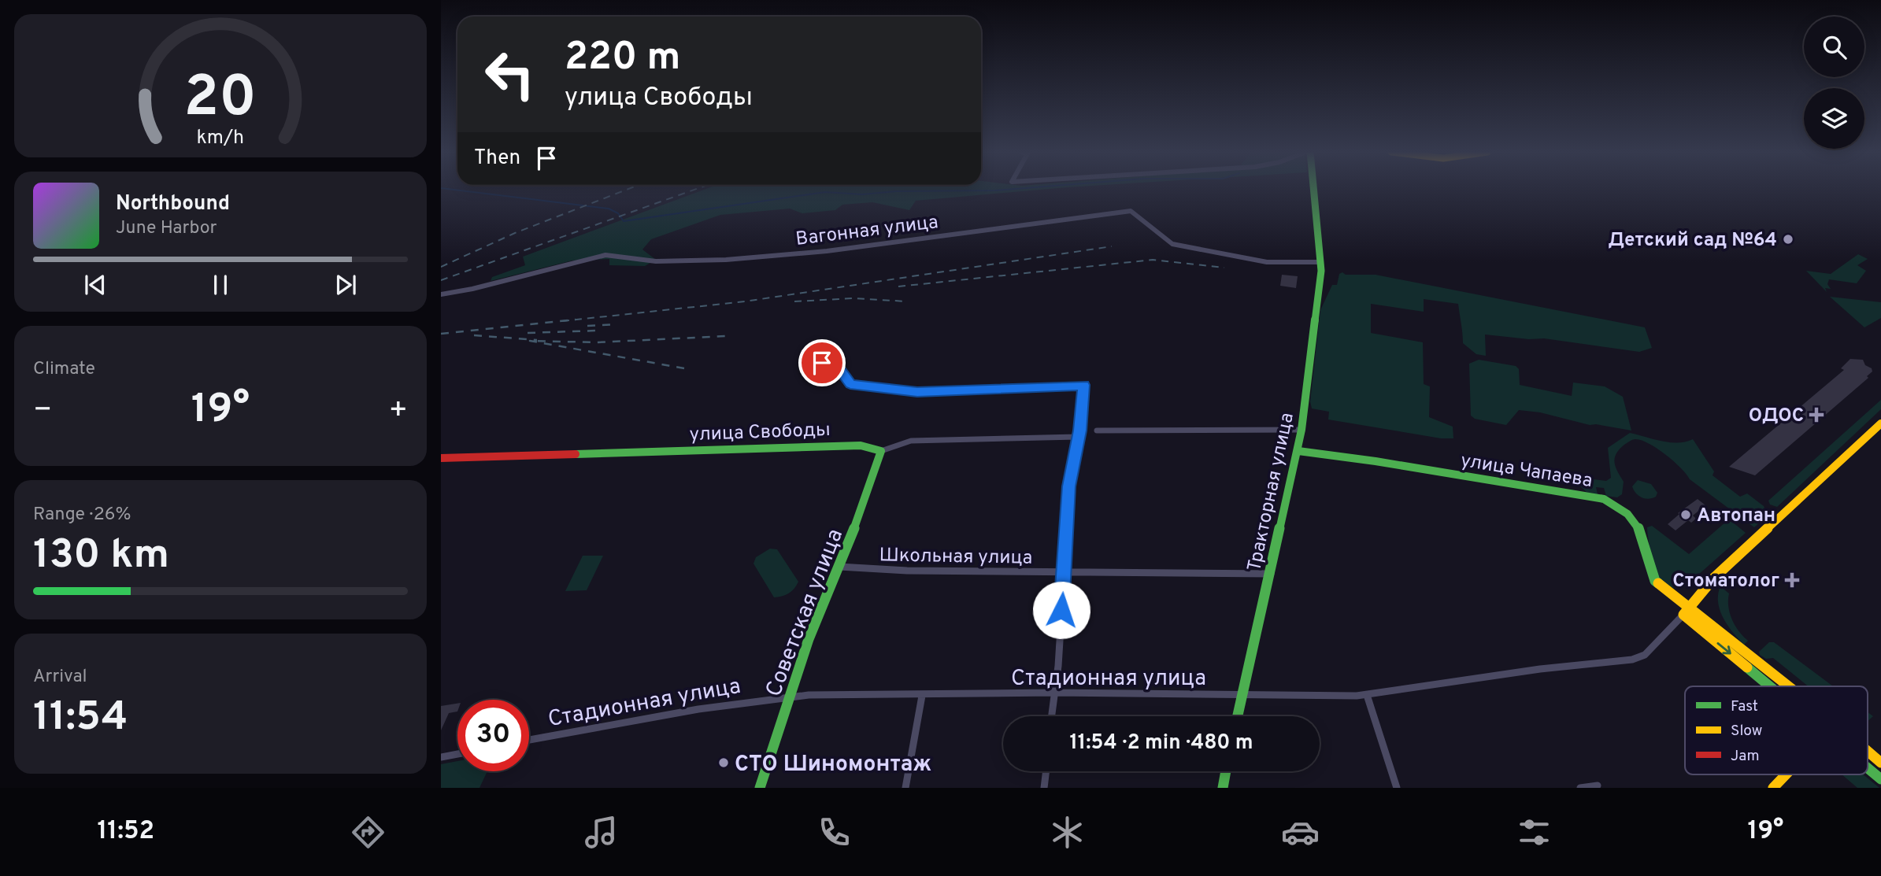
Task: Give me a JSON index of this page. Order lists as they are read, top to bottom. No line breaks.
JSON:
{"streets":{"main road":["улица Свободы","улица Чапаева","Тракторная улица","Советская улица"],"street":["Вагонная улица","Школьная улица","Стадионная улица"]},"crossings":[["Вагонная улица","Тракторная улица"],["улица Свободы","Советская улица"],["улица Чапаева","Тракторная улица"],["Тракторная улица","Школьная улица"],["Тракторная улица","Стадионная улица"],["Школьная улица","Советская улица"],["Советская улица","Стадионная улица"]],"places":{"other":["Детский сад №64","Автопан","СТО Шиномонтаж"],"health":["ОДОС","Стоматолог"]},"legend":["Fast","Slow","Jam"],"page":{"turn":["220 m","улица Свободы"],"then":"Then","song":["Northbound","June Harbor"],"tile":["Climate",["Range · 26%","130 km"],["Arrival","11:54"]],"heat":["−","19°","+"],"limit":"30","trip":"11:54 · 2 min · 480 m","tabs":["11:52","19°"],"gauge":["20","km/h"]}}
